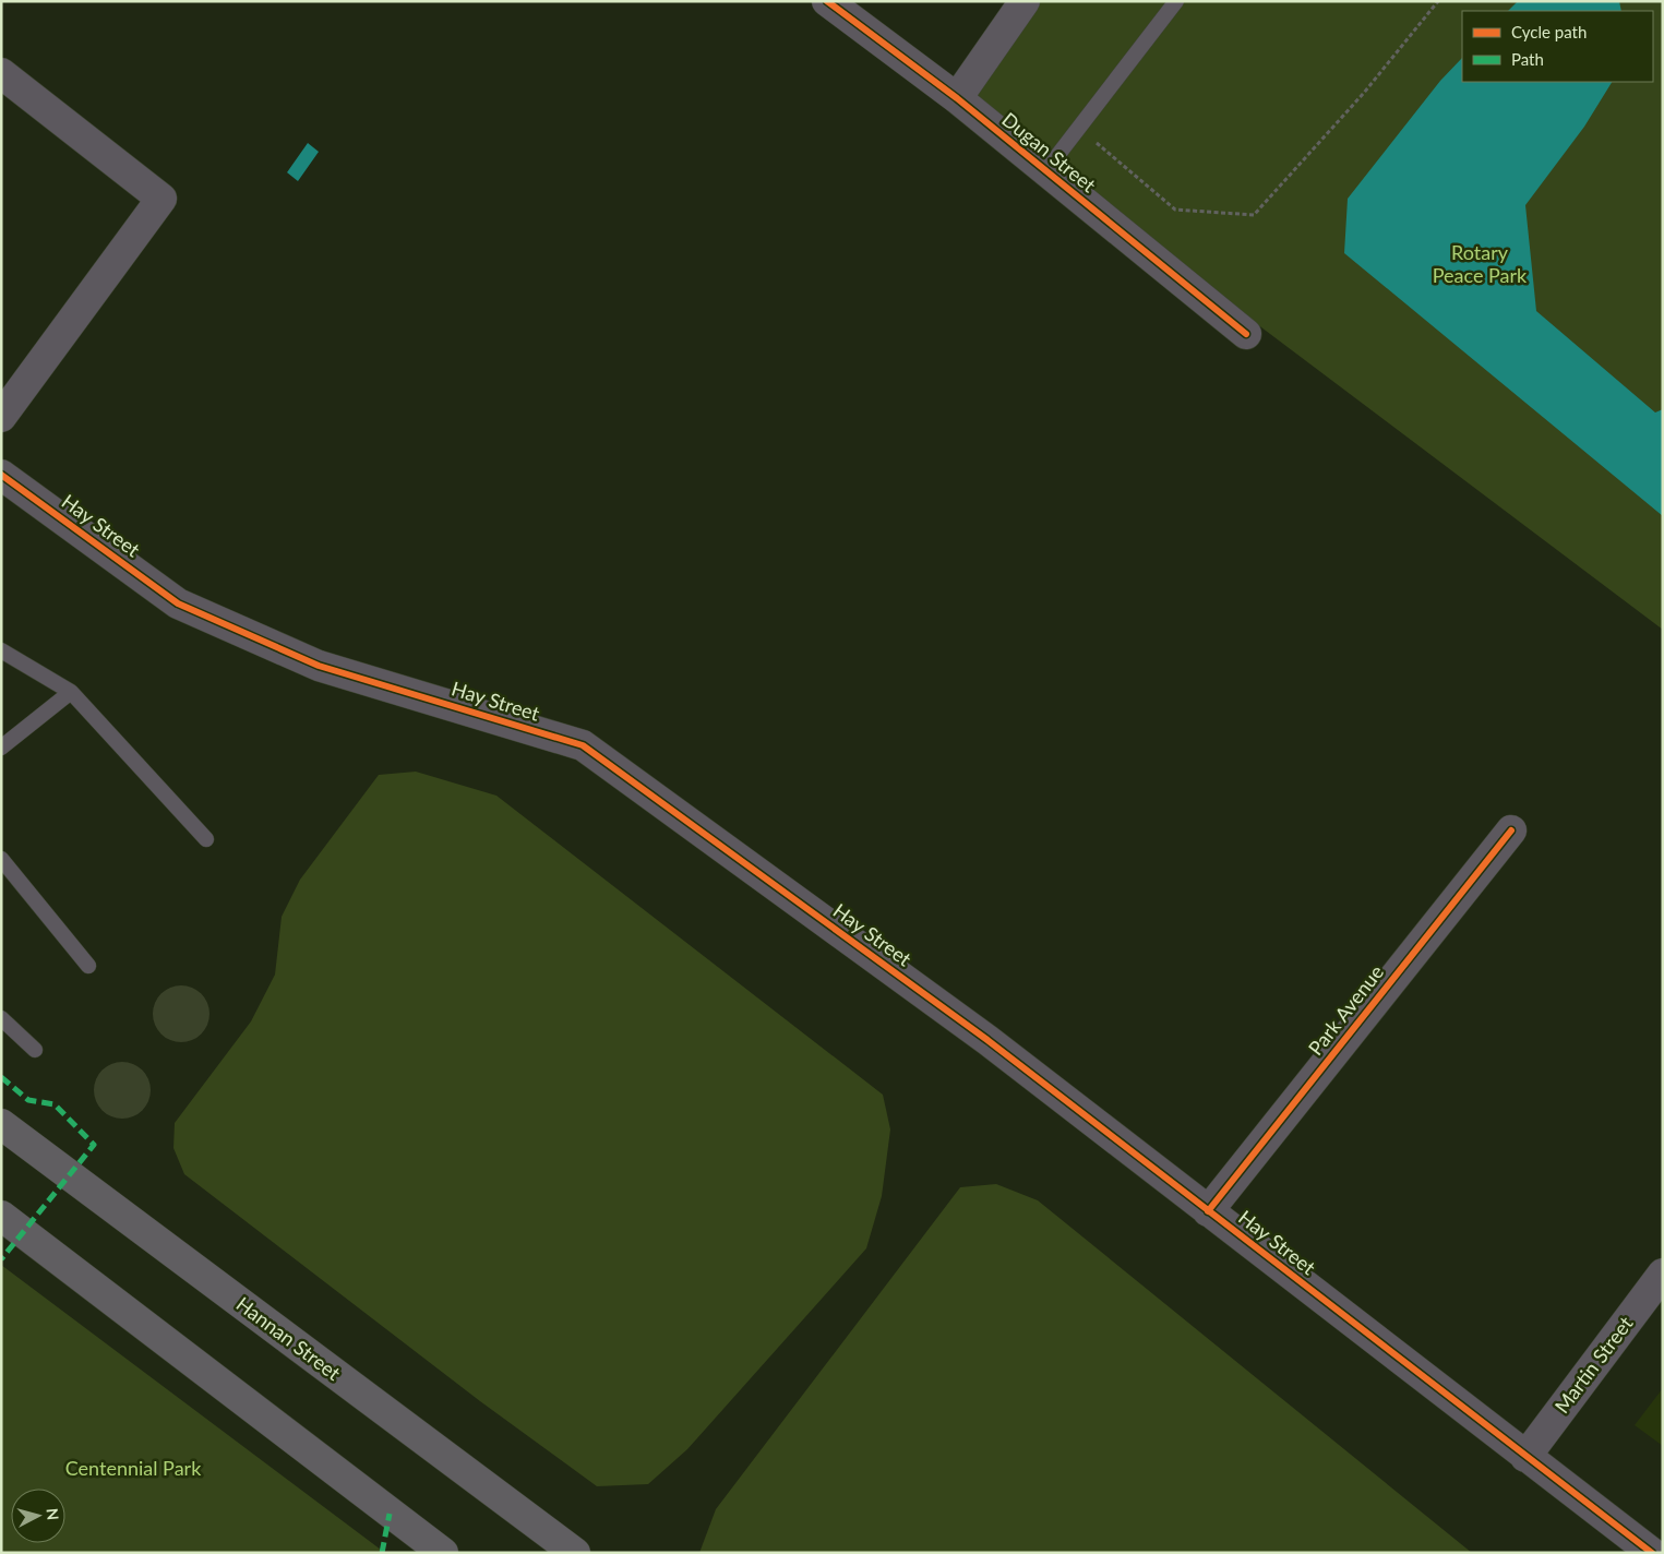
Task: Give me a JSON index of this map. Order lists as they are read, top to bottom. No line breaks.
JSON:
{"streets":{"highway":["Hannan Street"],"street":["Dugan Street","Hay Street","Park Avenue","Martin Street"]},"crossings":[["Hay Street","Park Avenue"],["Hay Street","Martin Street"]],"parks":["Rotary Peace Park","Centennial Park"],"legend":["Cycle path","Path"],"north":"right"}
